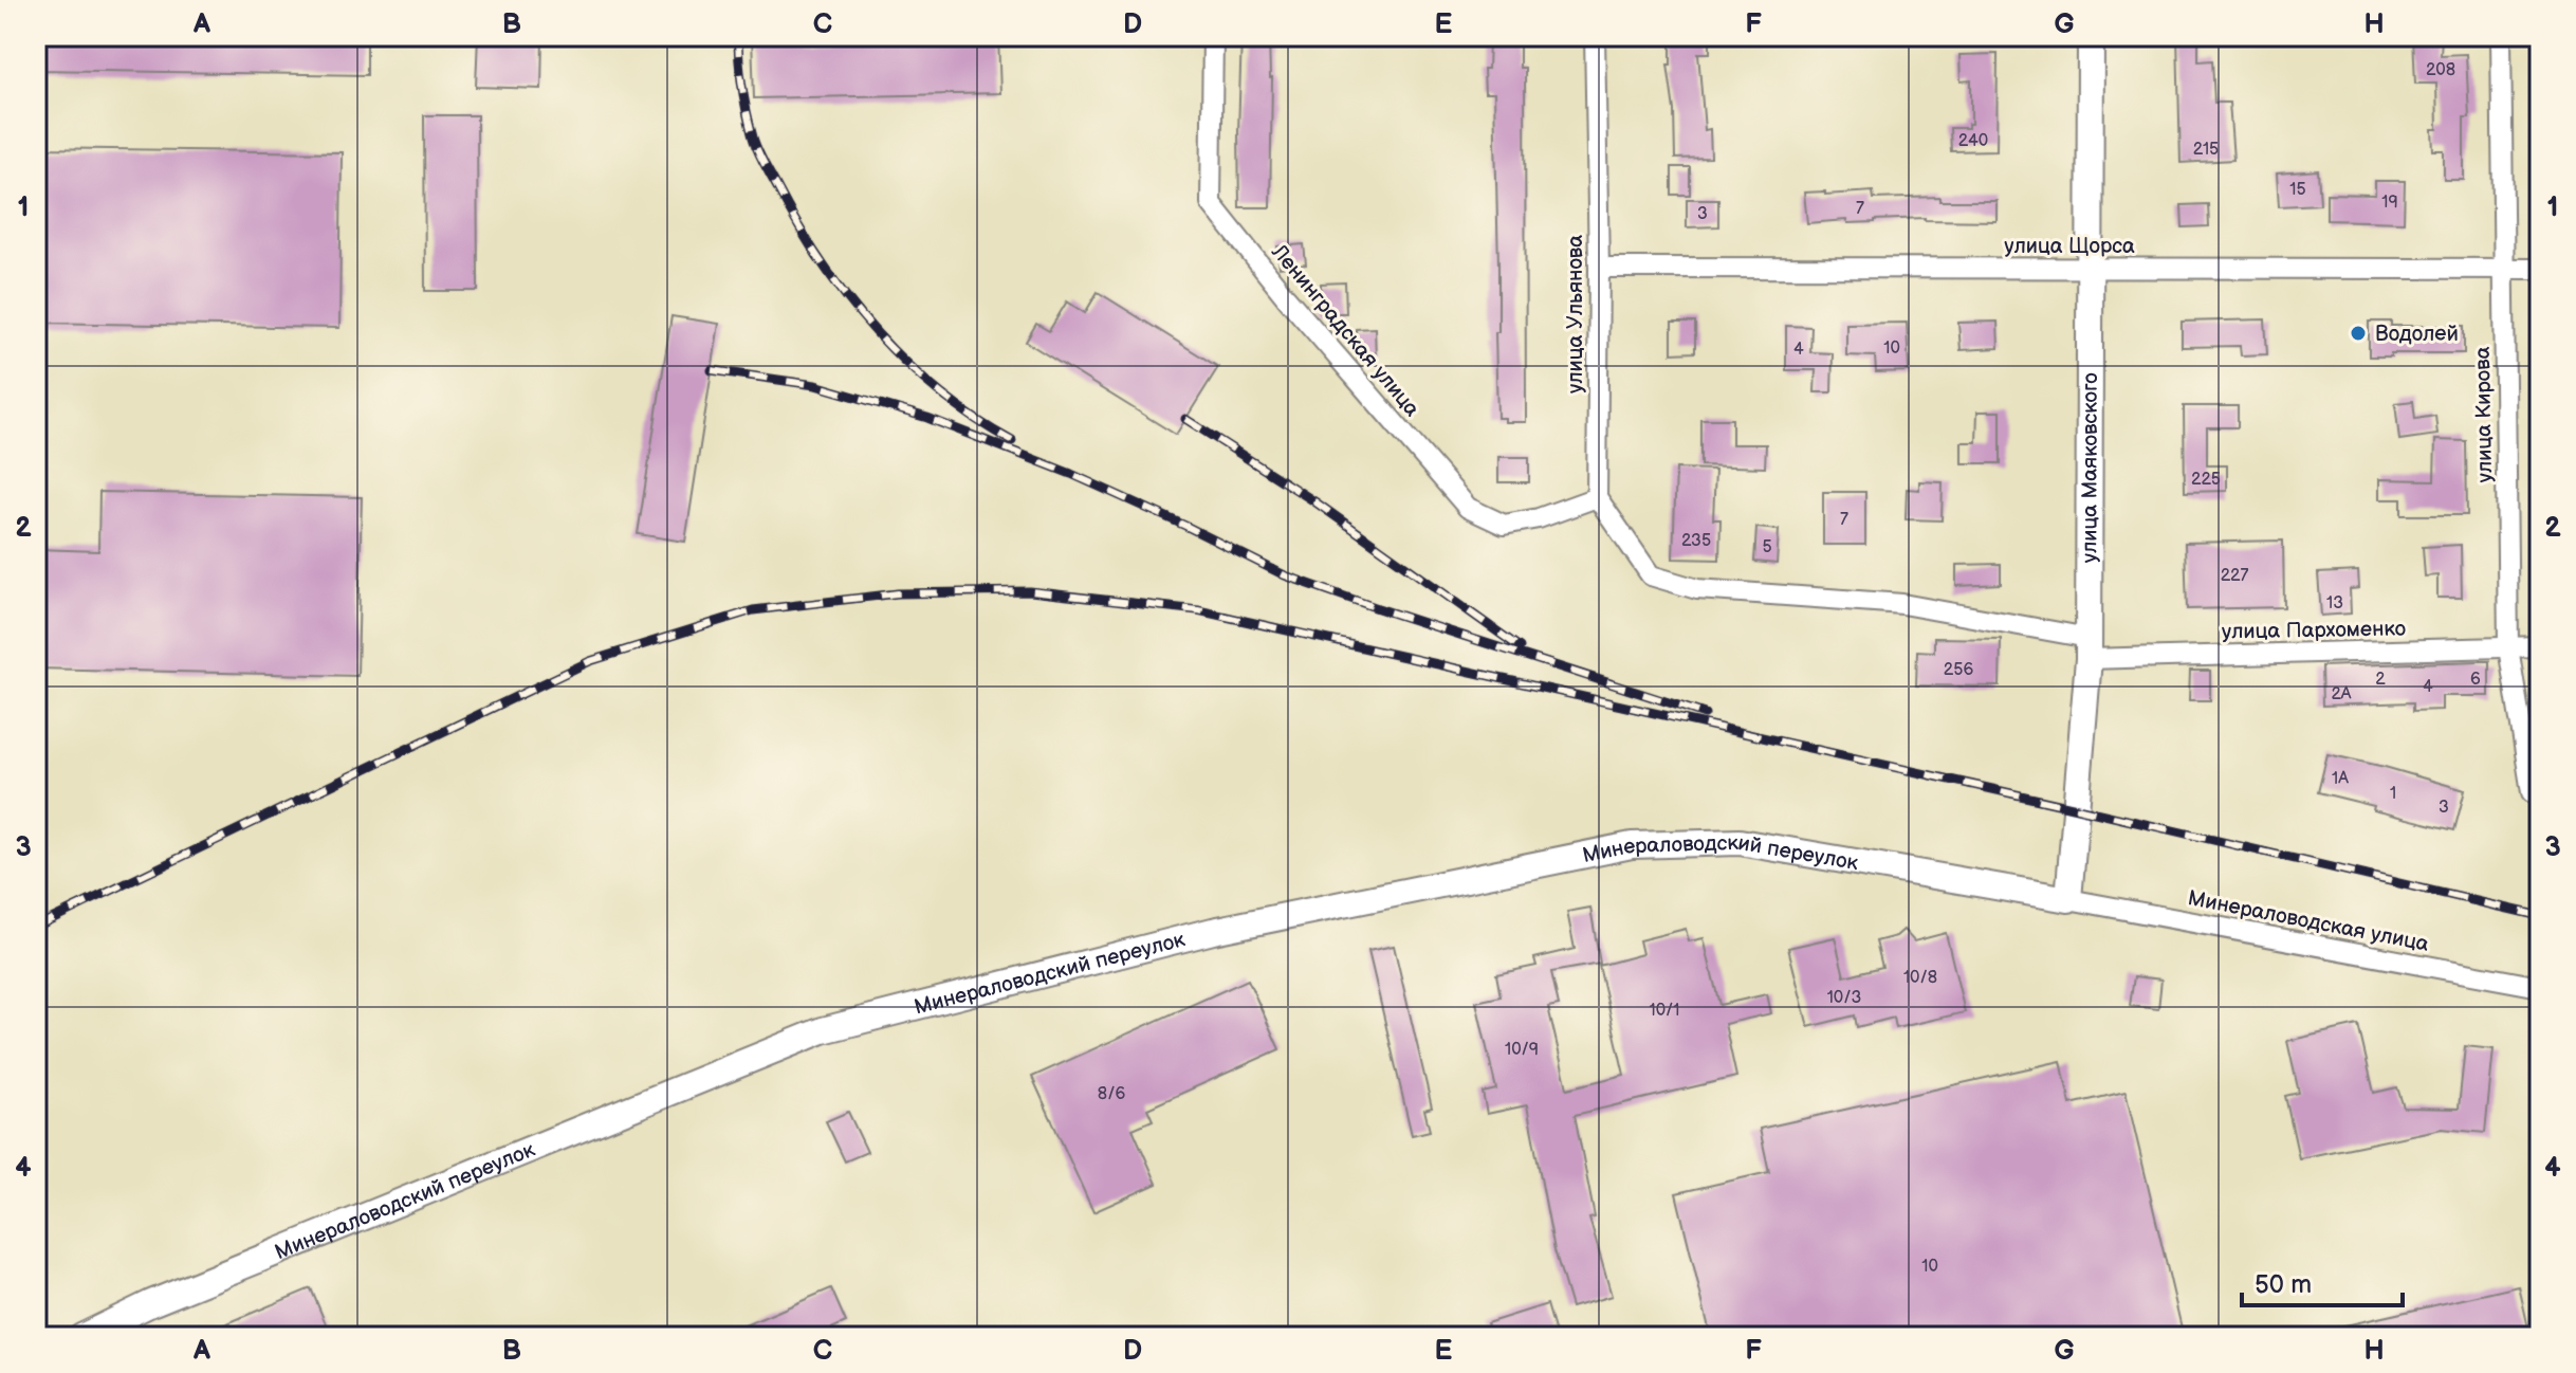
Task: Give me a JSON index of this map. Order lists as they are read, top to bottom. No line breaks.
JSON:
{"streets":{"street":["улица Щорса","улица Ульянова","Ленинградская улица","улица Кирова","улица Маяковского","улица Пархоменко","Минераловодский переулок","Минераловодская улица"]},"crossings":[["улица Щорса","улица Ульянова"],["улица Щорса","улица Кирова"],["улица Щорса","улица Маяковского"],["улица Ульянова","Ленинградская улица"],["улица Ульянова","улица Пархоменко"],["Ленинградская улица","улица Пархоменко"],["улица Кирова","улица Пархоменко"],["улица Маяковского","улица Пархоменко"],["улица Маяковского","Минераловодский переулок"],["улица Маяковского","Минераловодская улица"],["Минераловодский переулок","Минераловодская улица"]],"places":["Водолей"],"house_numbers":["208","240","215","15","19","7","3","10","4","225","7","235","5","227","13","256","2","6","4","2А","1А","1","3","10/8","10/3","10/1","10/9","8/6","10"],"scale_bar":"50 m","grid":{"columns":["A","B","C","D","E","F","G","H"],"rows":["1","2","3","4"]}}
